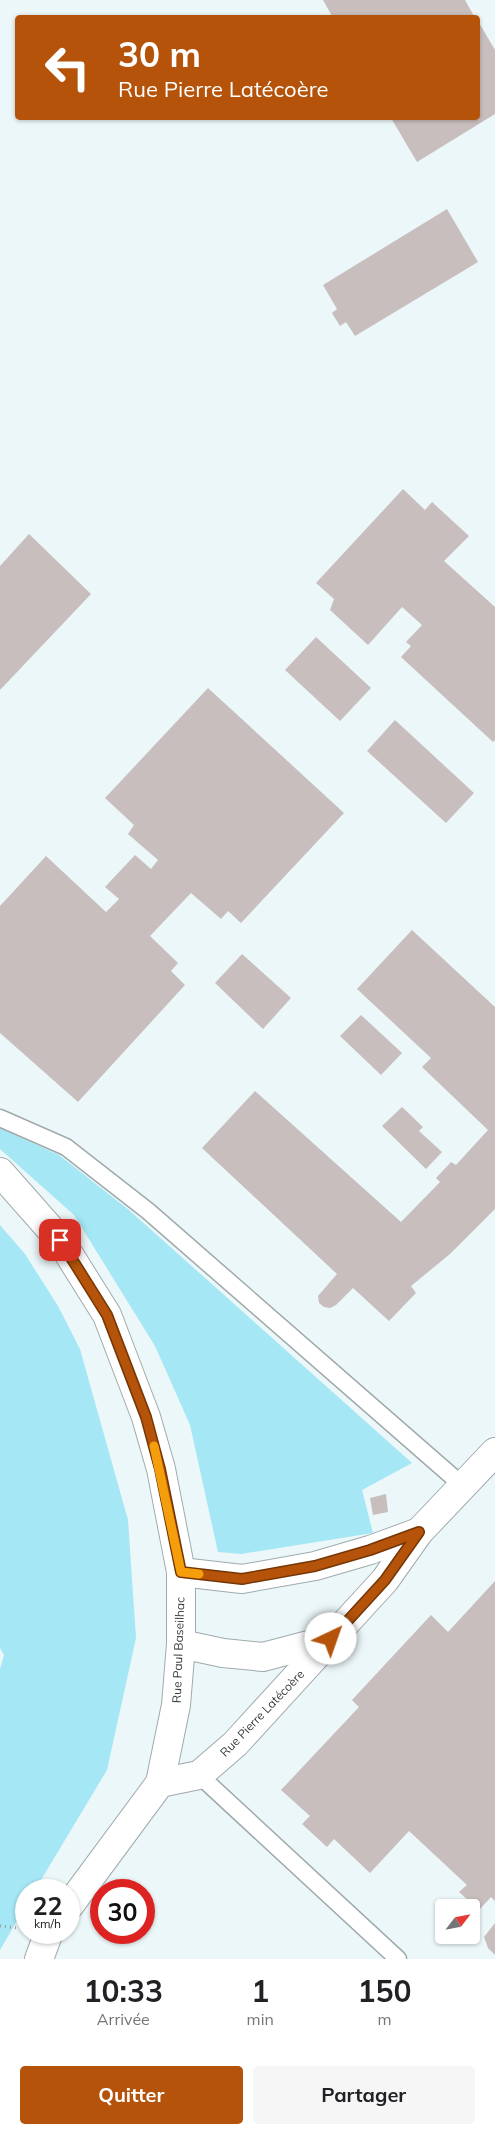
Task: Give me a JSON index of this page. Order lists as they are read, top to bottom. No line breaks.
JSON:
{"streets":{"street":["Rue Paul Baseilhac","Rue Pierre Latécoère"]},"crossings":[["Rue Paul Baseilhac","Rue Pierre Latécoère"]],"north":"top right","page":{"turn":["30 m","Rue Pierre Latécoère"],"speed":"22 km/h","limit":"30","eta":["10:33","Arrivée","1","min","150","m"],"buttons":["Quitter","Partager"]}}
